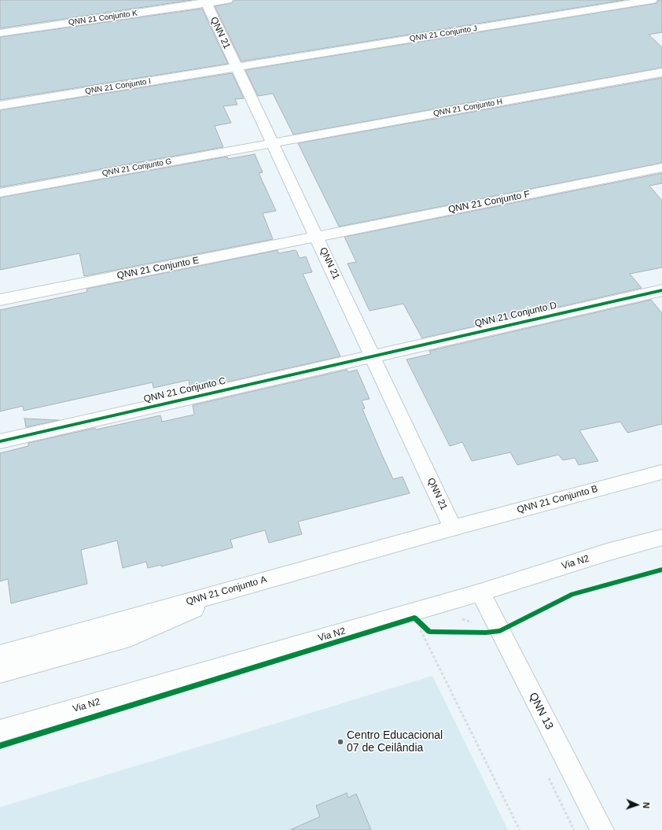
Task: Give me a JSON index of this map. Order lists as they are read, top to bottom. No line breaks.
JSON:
{"streets":{"street":["QNN 21 Conjunto K","QNN 21","QNN 21 Conjunto J","QNN 21 Conjunto I","QNN 21 Conjunto H","QNN 21 Conjunto G","QNN 21 Conjunto F","QNN 21 Conjunto E","QNN 21 Conjunto D","QNN 21 Conjunto C","QNN 21 Conjunto B","Via N2","QNN 21 Conjunto A","QNN 13"]},"crossings":[["QNN 21 Conjunto K","QNN 21"],["QNN 21","QNN 21 Conjunto J"],["QNN 21","QNN 21 Conjunto I"],["QNN 21","QNN 21 Conjunto H"],["QNN 21","QNN 21 Conjunto G"],["QNN 21","QNN 21 Conjunto F"],["QNN 21","QNN 21 Conjunto E"],["QNN 21","QNN 21 Conjunto D"],["QNN 21","QNN 21 Conjunto C"],["QNN 21","QNN 21 Conjunto B"],["QNN 21","QNN 21 Conjunto A"],["QNN 21 Conjunto J","QNN 21 Conjunto I"],["QNN 21 Conjunto H","QNN 21 Conjunto G"],["QNN 21 Conjunto F","QNN 21 Conjunto E"],["QNN 21 Conjunto D","QNN 21 Conjunto C"],["QNN 21 Conjunto B","QNN 21 Conjunto A"],["Via N2","QNN 13"]],"places":["Centro Educacional 07 de Ceilândia"],"north":"right"}
